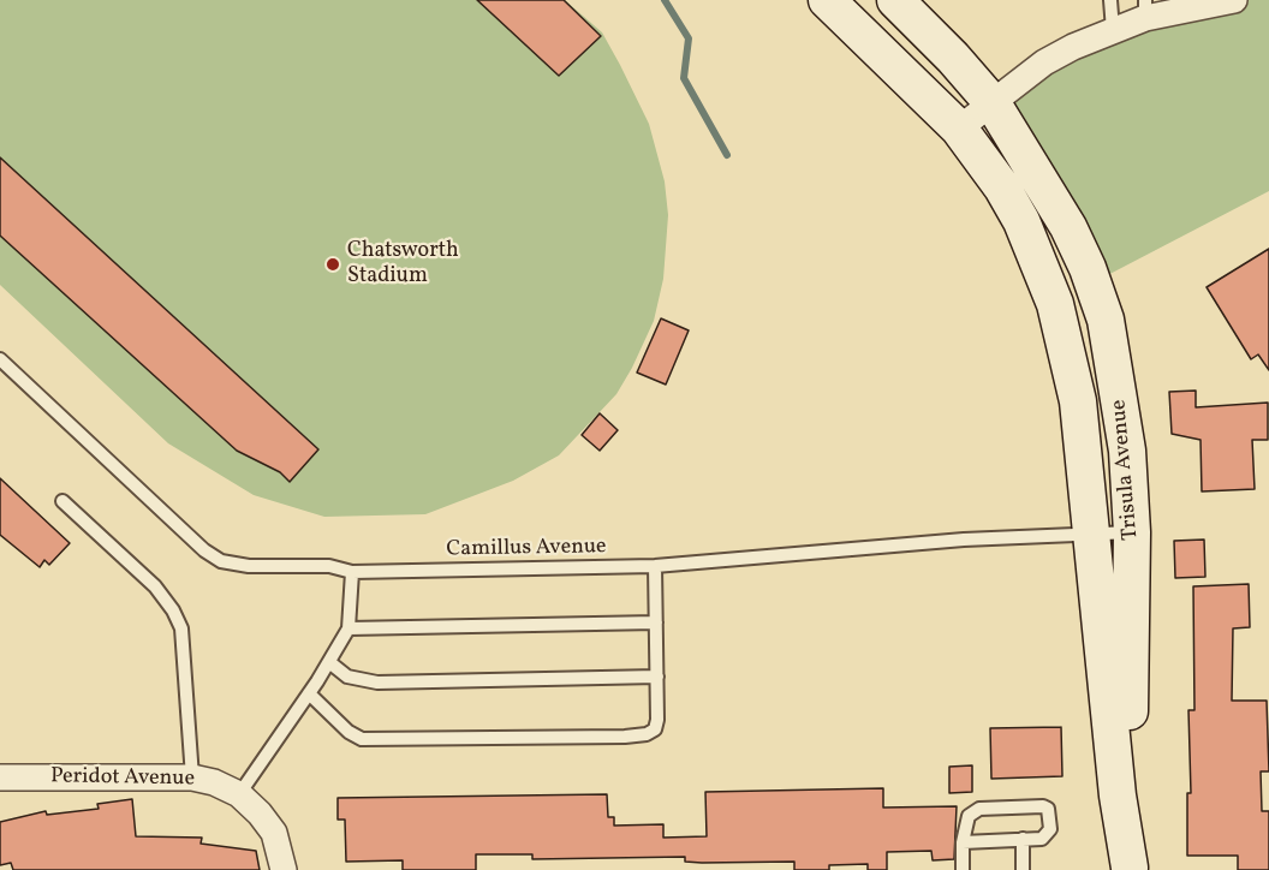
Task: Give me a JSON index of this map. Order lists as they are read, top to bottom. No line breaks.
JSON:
{"streets":{"street":["Trisula Avenue","Peridot Avenue"],"lane":["Camillus Avenue"]},"crossings":[["Trisula Avenue","Camillus Avenue"]],"places":["Chatsworth Stadium"]}
